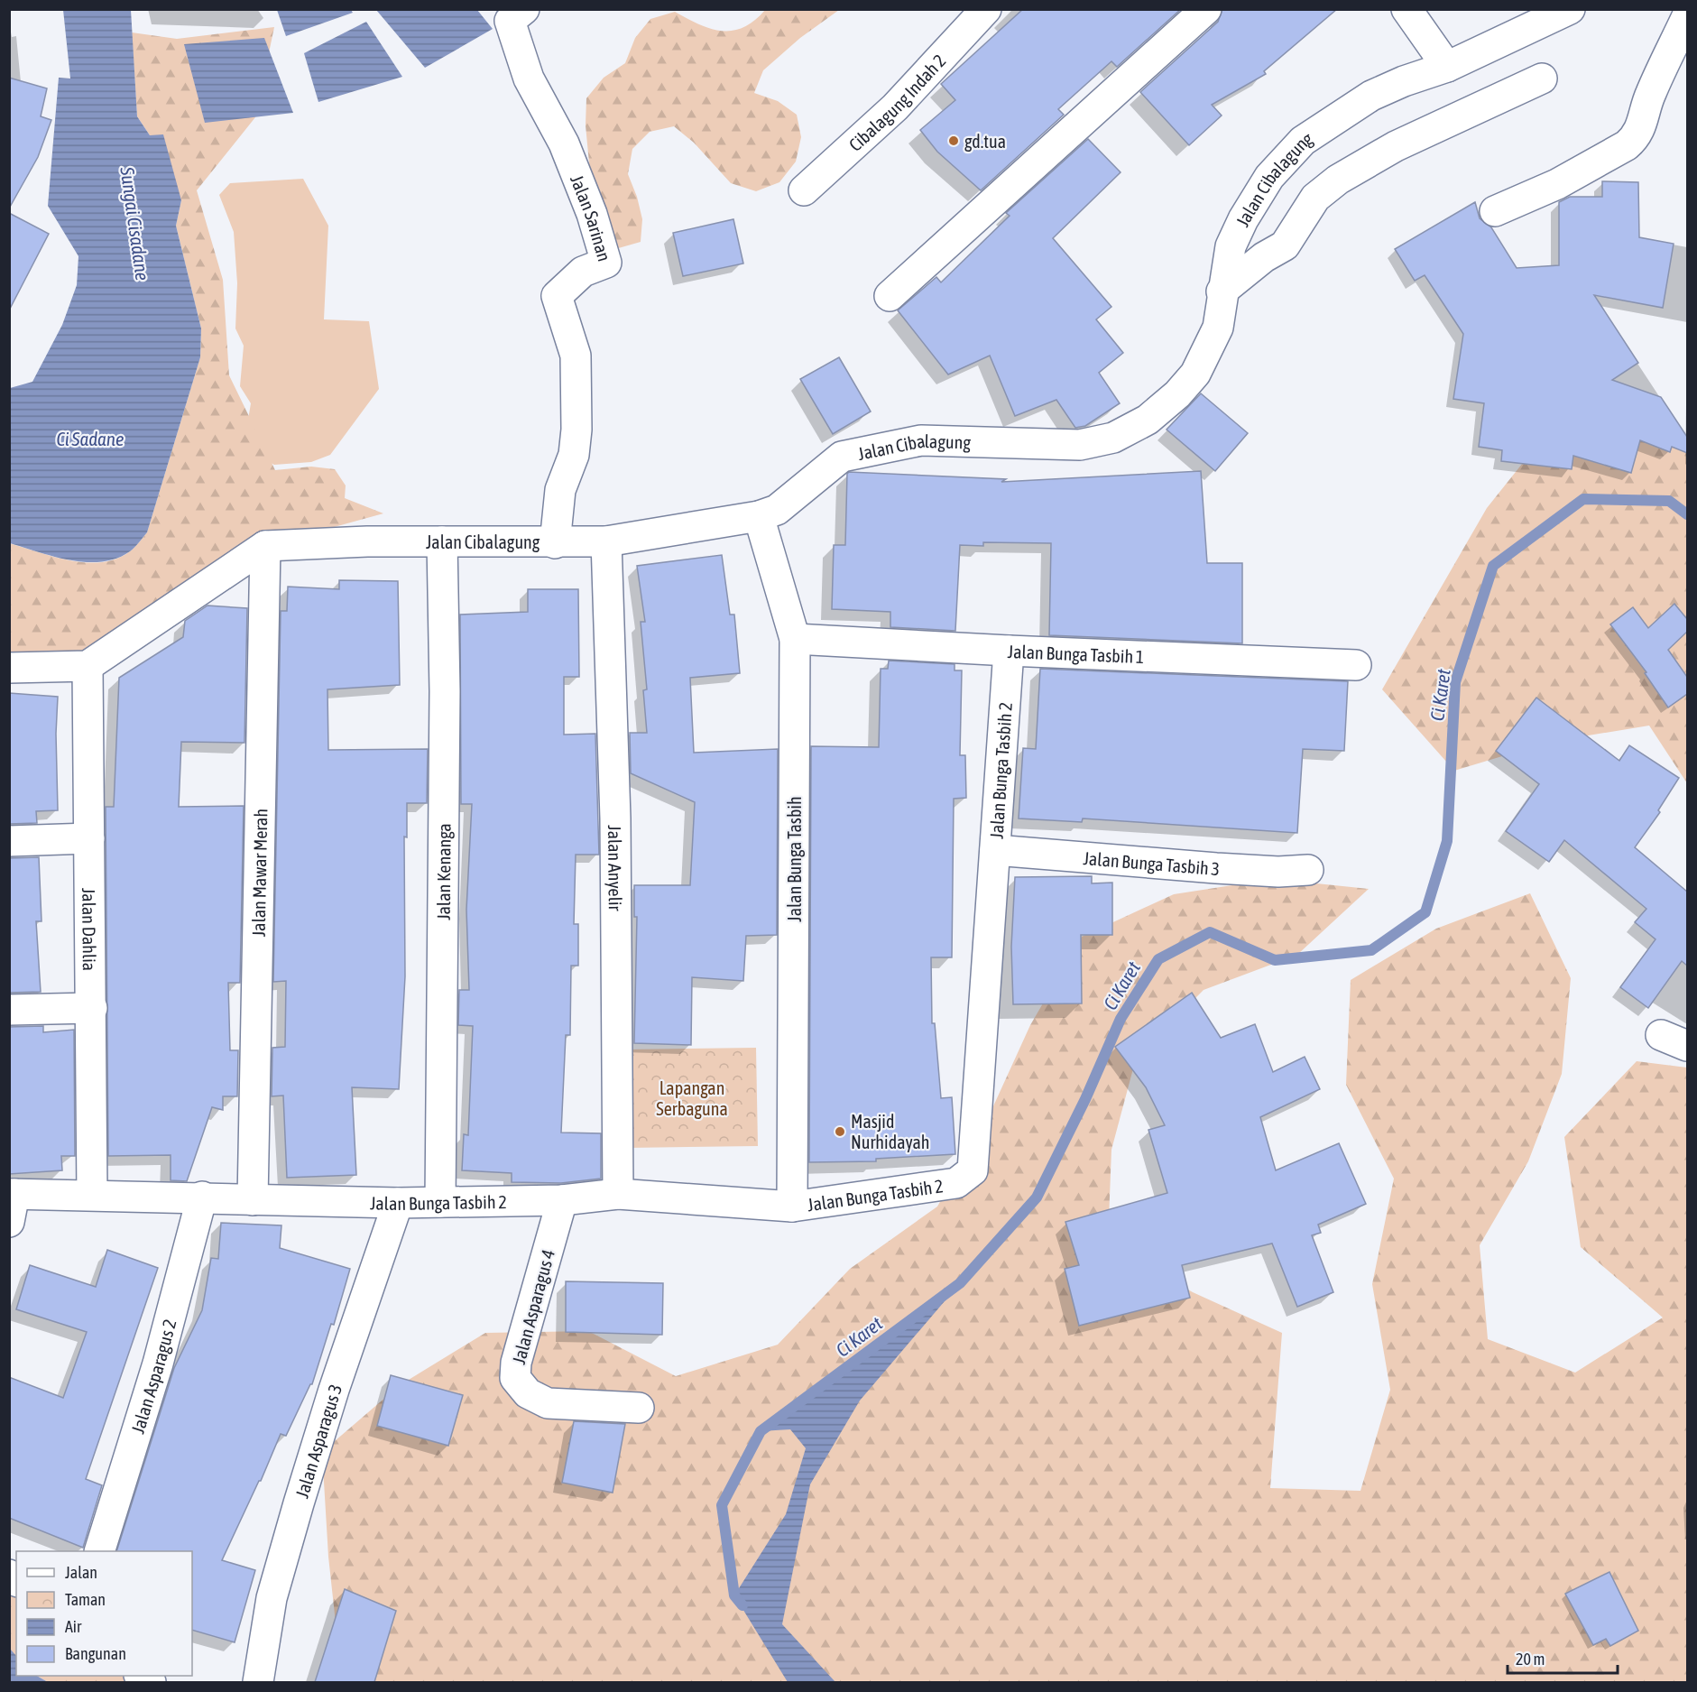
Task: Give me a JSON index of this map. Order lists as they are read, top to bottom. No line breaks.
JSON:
{"streets":{"street":["Cibalagung Indah 2","Jalan Cibalagung","Jalan Sarinan","Jalan Bunga Tasbih 1","Jalan Bunga Tasbih 2","Jalan Bunga Tasbih","Jalan Bunga Tasbih 3","Jalan Anyelir","Jalan Kenanga","Jalan Mawar Merah","Jalan Dahlia","Jalan Asparagus 4","Jalan Asparagus 2","Jalan Asparagus 3"]},"crossings":[["Jalan Cibalagung","Jalan Sarinan"],["Jalan Cibalagung","Jalan Bunga Tasbih"],["Jalan Cibalagung","Jalan Anyelir"],["Jalan Cibalagung","Jalan Kenanga"],["Jalan Cibalagung","Jalan Mawar Merah"],["Jalan Bunga Tasbih 1","Jalan Bunga Tasbih 2"],["Jalan Bunga Tasbih 1","Jalan Bunga Tasbih"],["Jalan Bunga Tasbih 2","Jalan Bunga Tasbih"],["Jalan Bunga Tasbih 2","Jalan Bunga Tasbih 3"],["Jalan Bunga Tasbih 2","Jalan Anyelir"],["Jalan Bunga Tasbih 2","Jalan Kenanga"],["Jalan Bunga Tasbih 2","Jalan Mawar Merah"],["Jalan Bunga Tasbih 2","Jalan Dahlia"],["Jalan Bunga Tasbih 2","Jalan Asparagus 4"],["Jalan Bunga Tasbih 2","Jalan Asparagus 2"],["Jalan Bunga Tasbih 2","Jalan Asparagus 3"]],"water":["Sungai Cisadane","Ci Sadane","Ci Karet"],"parks":["Lapangan Serbaguna"],"places":["gd.tua","Masjid Nurhidayah"],"legend":["Jalan","Taman","Air","Bangunan"],"scale_bar":"20 m"}
